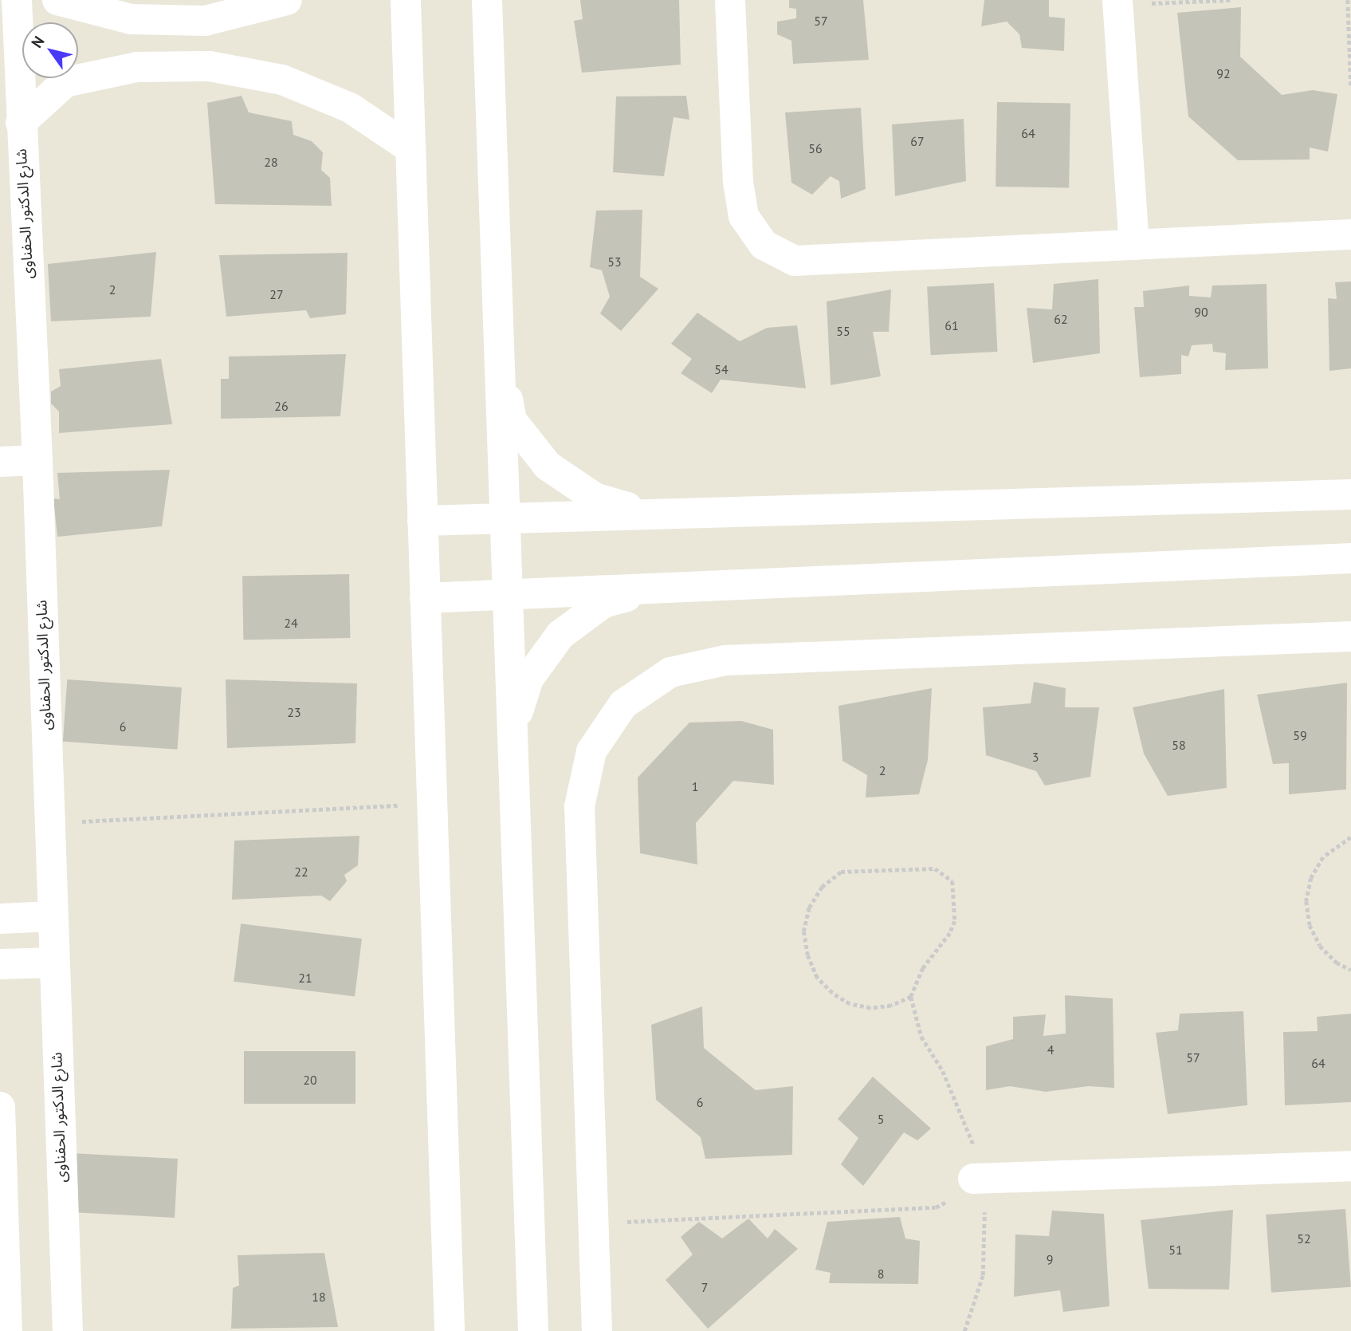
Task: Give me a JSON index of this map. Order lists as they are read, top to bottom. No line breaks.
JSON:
{"streets":{"street":["شارع الدكتور الحفناوى"]},"house_numbers":["57","92","64","67","56","28","53","2","27","90","62","61","55","54","26","24","23","6","59","58","3","2","1","22","21","4","57","64","20","6","5","52","51","9","8","7","18"],"north":"top left"}
